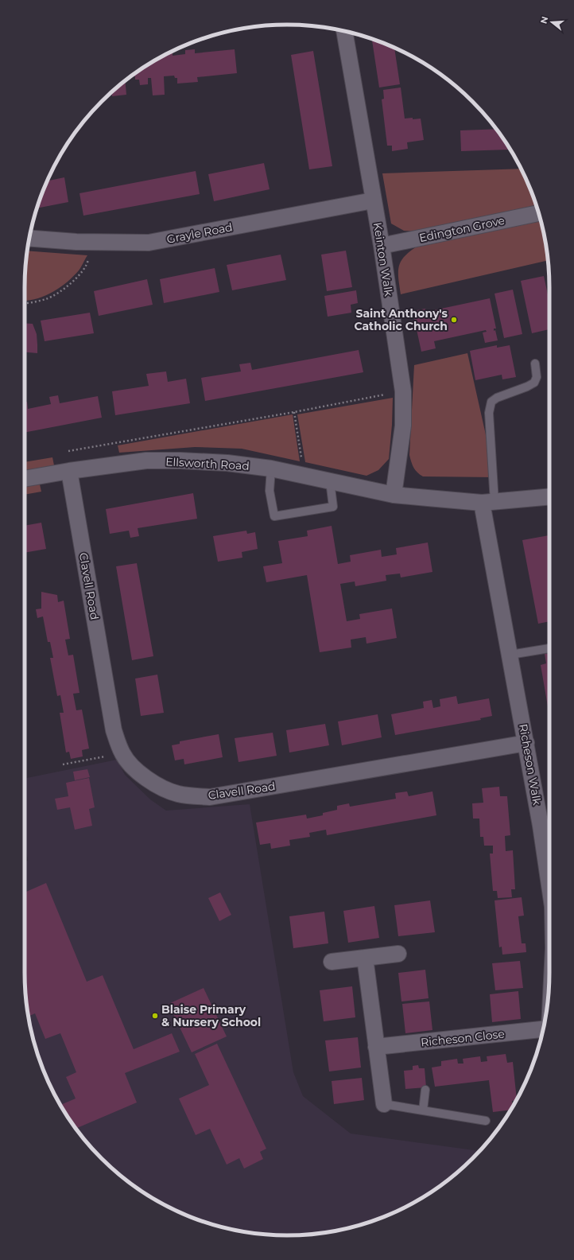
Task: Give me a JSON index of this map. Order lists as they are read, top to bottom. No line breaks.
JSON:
{"streets":{"street":["Edington Grove","Grayle Road","Keinton Walk","Ellsworth Road","Clavell Road","Richeson Walk","Richeson Close"]},"crossings":[["Edington Grove","Keinton Walk"],["Grayle Road","Keinton Walk"],["Keinton Walk","Ellsworth Road"],["Ellsworth Road","Clavell Road"],["Ellsworth Road","Richeson Walk"],["Clavell Road","Richeson Walk"]],"places":["Saint Anthony's Catholic Church","Blaise Primary & Nursery School"],"north":"left"}
